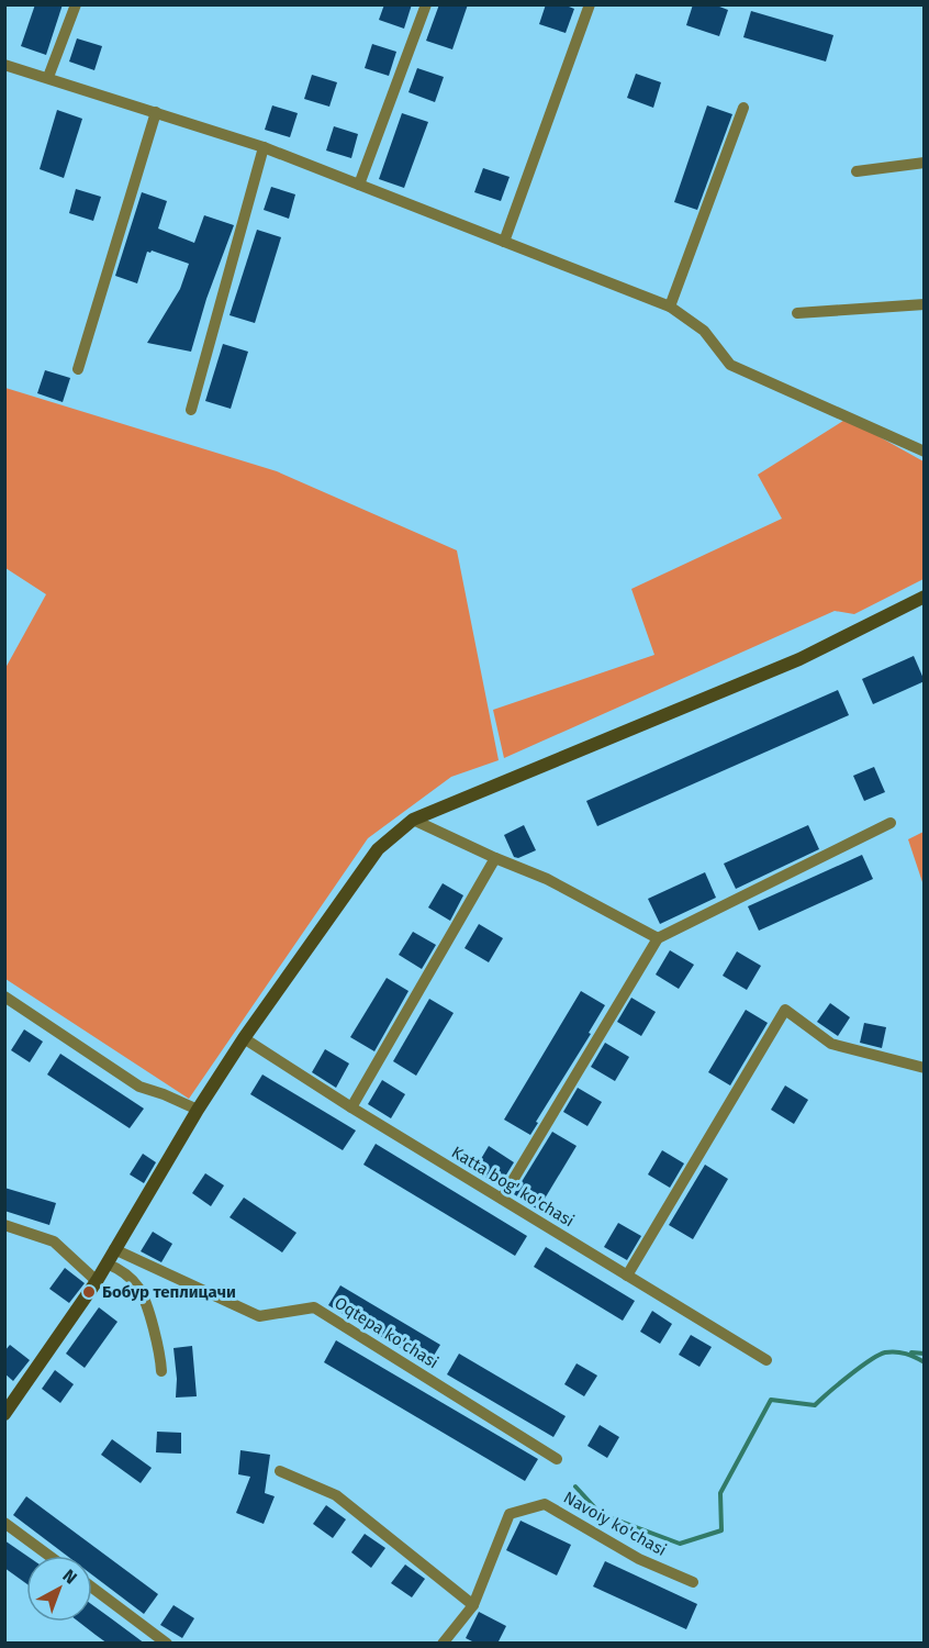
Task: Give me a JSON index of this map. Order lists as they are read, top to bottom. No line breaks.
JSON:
{"streets":{"street":["Katta bog' ko'chasi","Oqtepa ko'chasi","Navoiy ko'chasi"]},"places":["Бобур теплицачи"],"north":"top right"}
